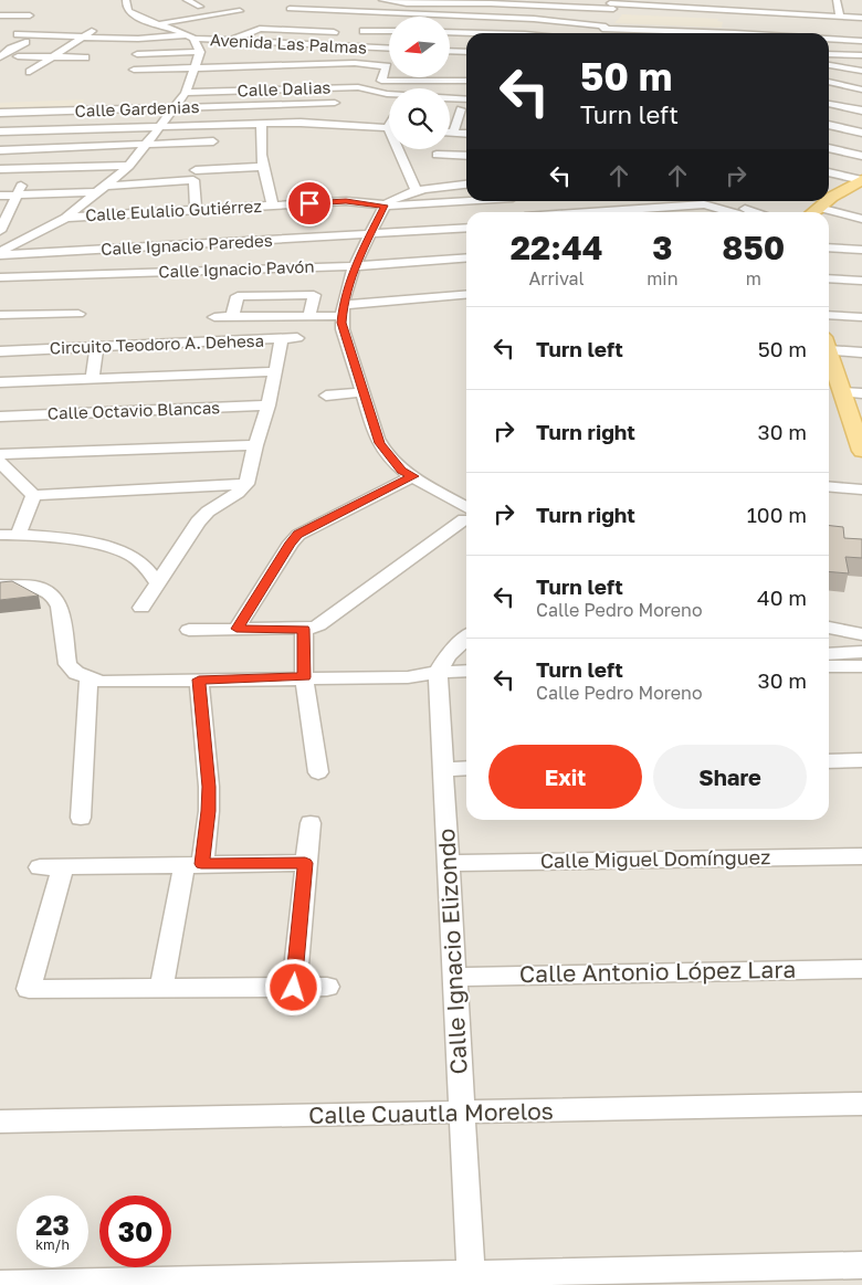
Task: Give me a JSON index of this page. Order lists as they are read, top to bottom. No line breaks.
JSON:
{"streets":{"street":["Avenida Las Palmas","Calle Dalias","Calle Gardenias","Calle Eulalio Gutiérrez","Calle Ignacio Paredes","Calle Ignacio Pavón","Circuito Teodoro A. Dehesa","Calle Octavio Blancas","Calle Miguel Domínguez","Calle Ignacio Elizondo","Calle Antonio López Lara","Calle Cuautla Morelos"]},"crossings":[["Circuito Teodoro A. Dehesa","Calle Octavio Blancas"],["Calle Miguel Domínguez","Calle Ignacio Elizondo"],["Calle Ignacio Elizondo","Calle Antonio López Lara"],["Calle Ignacio Elizondo","Calle Cuautla Morelos"]],"north":"left","page":{"turn":["50 m","Turn left"],"eta":["22:44","Arrival","3","min","850","m"],"list":[{"name":"Turn left","value":"50 m"},{"name":"Turn right","value":"30 m"},{"name":"Turn right","value":"100 m"},{"name":"Turn left","note":"Calle Pedro Moreno","value":"40 m"},{"name":"Turn left","note":"Calle Pedro Moreno","value":"30 m"}],"buttons":["Exit","Share"],"speed":"23 km/h","limit":"30"}}
